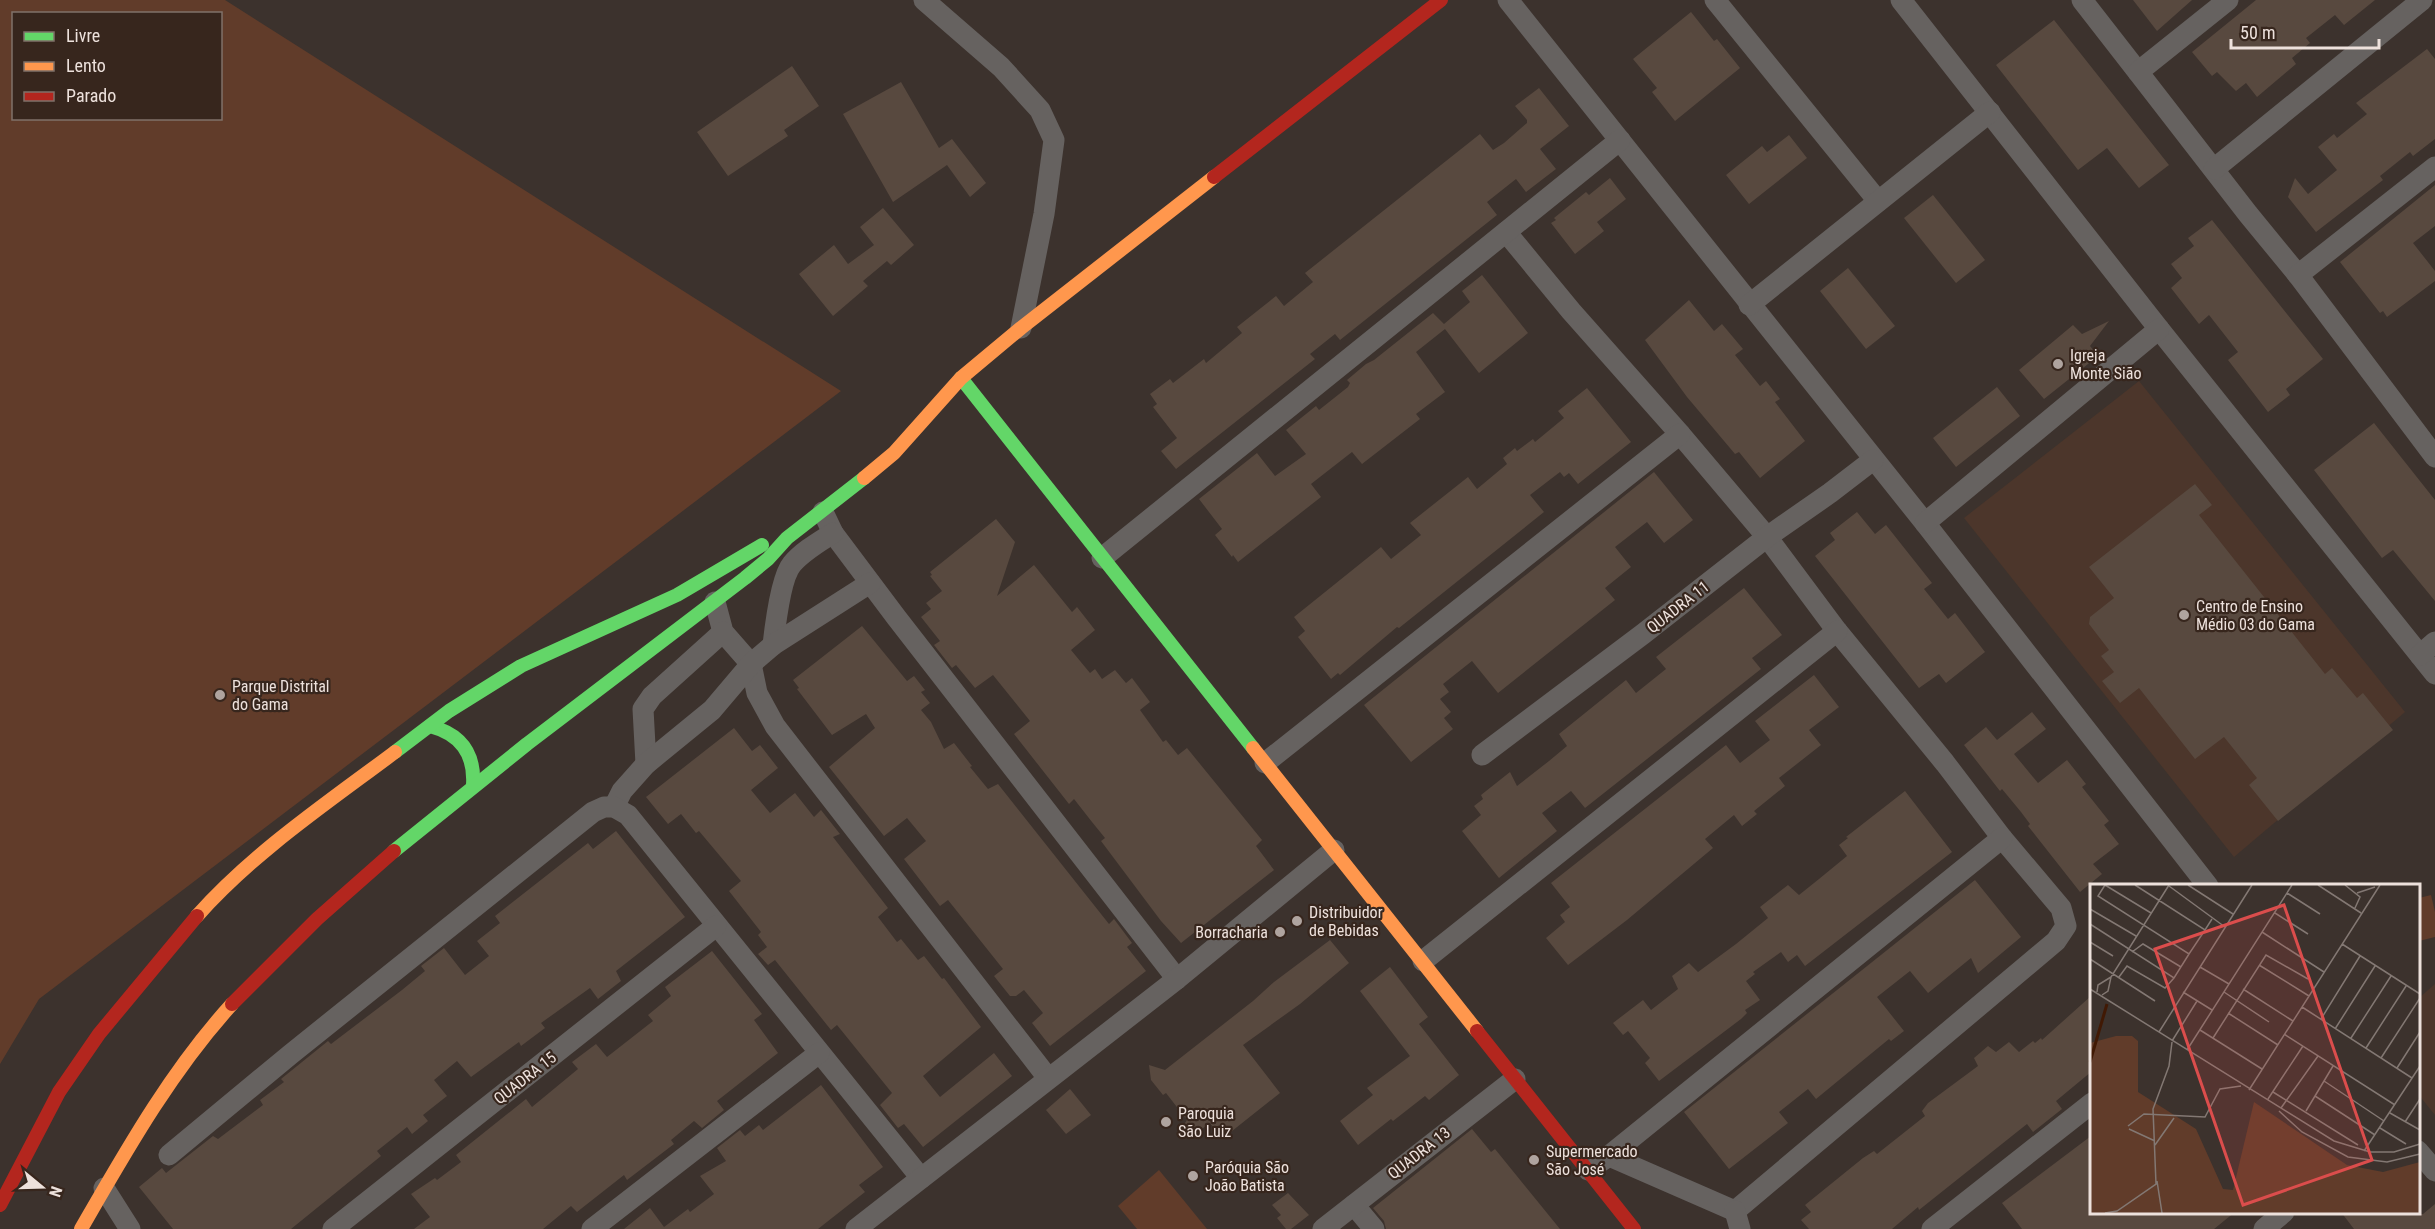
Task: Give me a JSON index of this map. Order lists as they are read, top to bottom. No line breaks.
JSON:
{"streets":{"street":["QUADRA 11","QUADRA 15","QUADRA 13"]},"places":["Igreja Monte Sião","Centro de Ensino Médio 03 do Gama","Parque Distrital do Gama","Distribuidor de Bebidas","Borracharia","Paroquia São Luiz","Supermercado São José","Paróquia São João Batista"],"legend":["Livre","Lento","Parado"],"scale_bar":"50 m","north":"right"}
